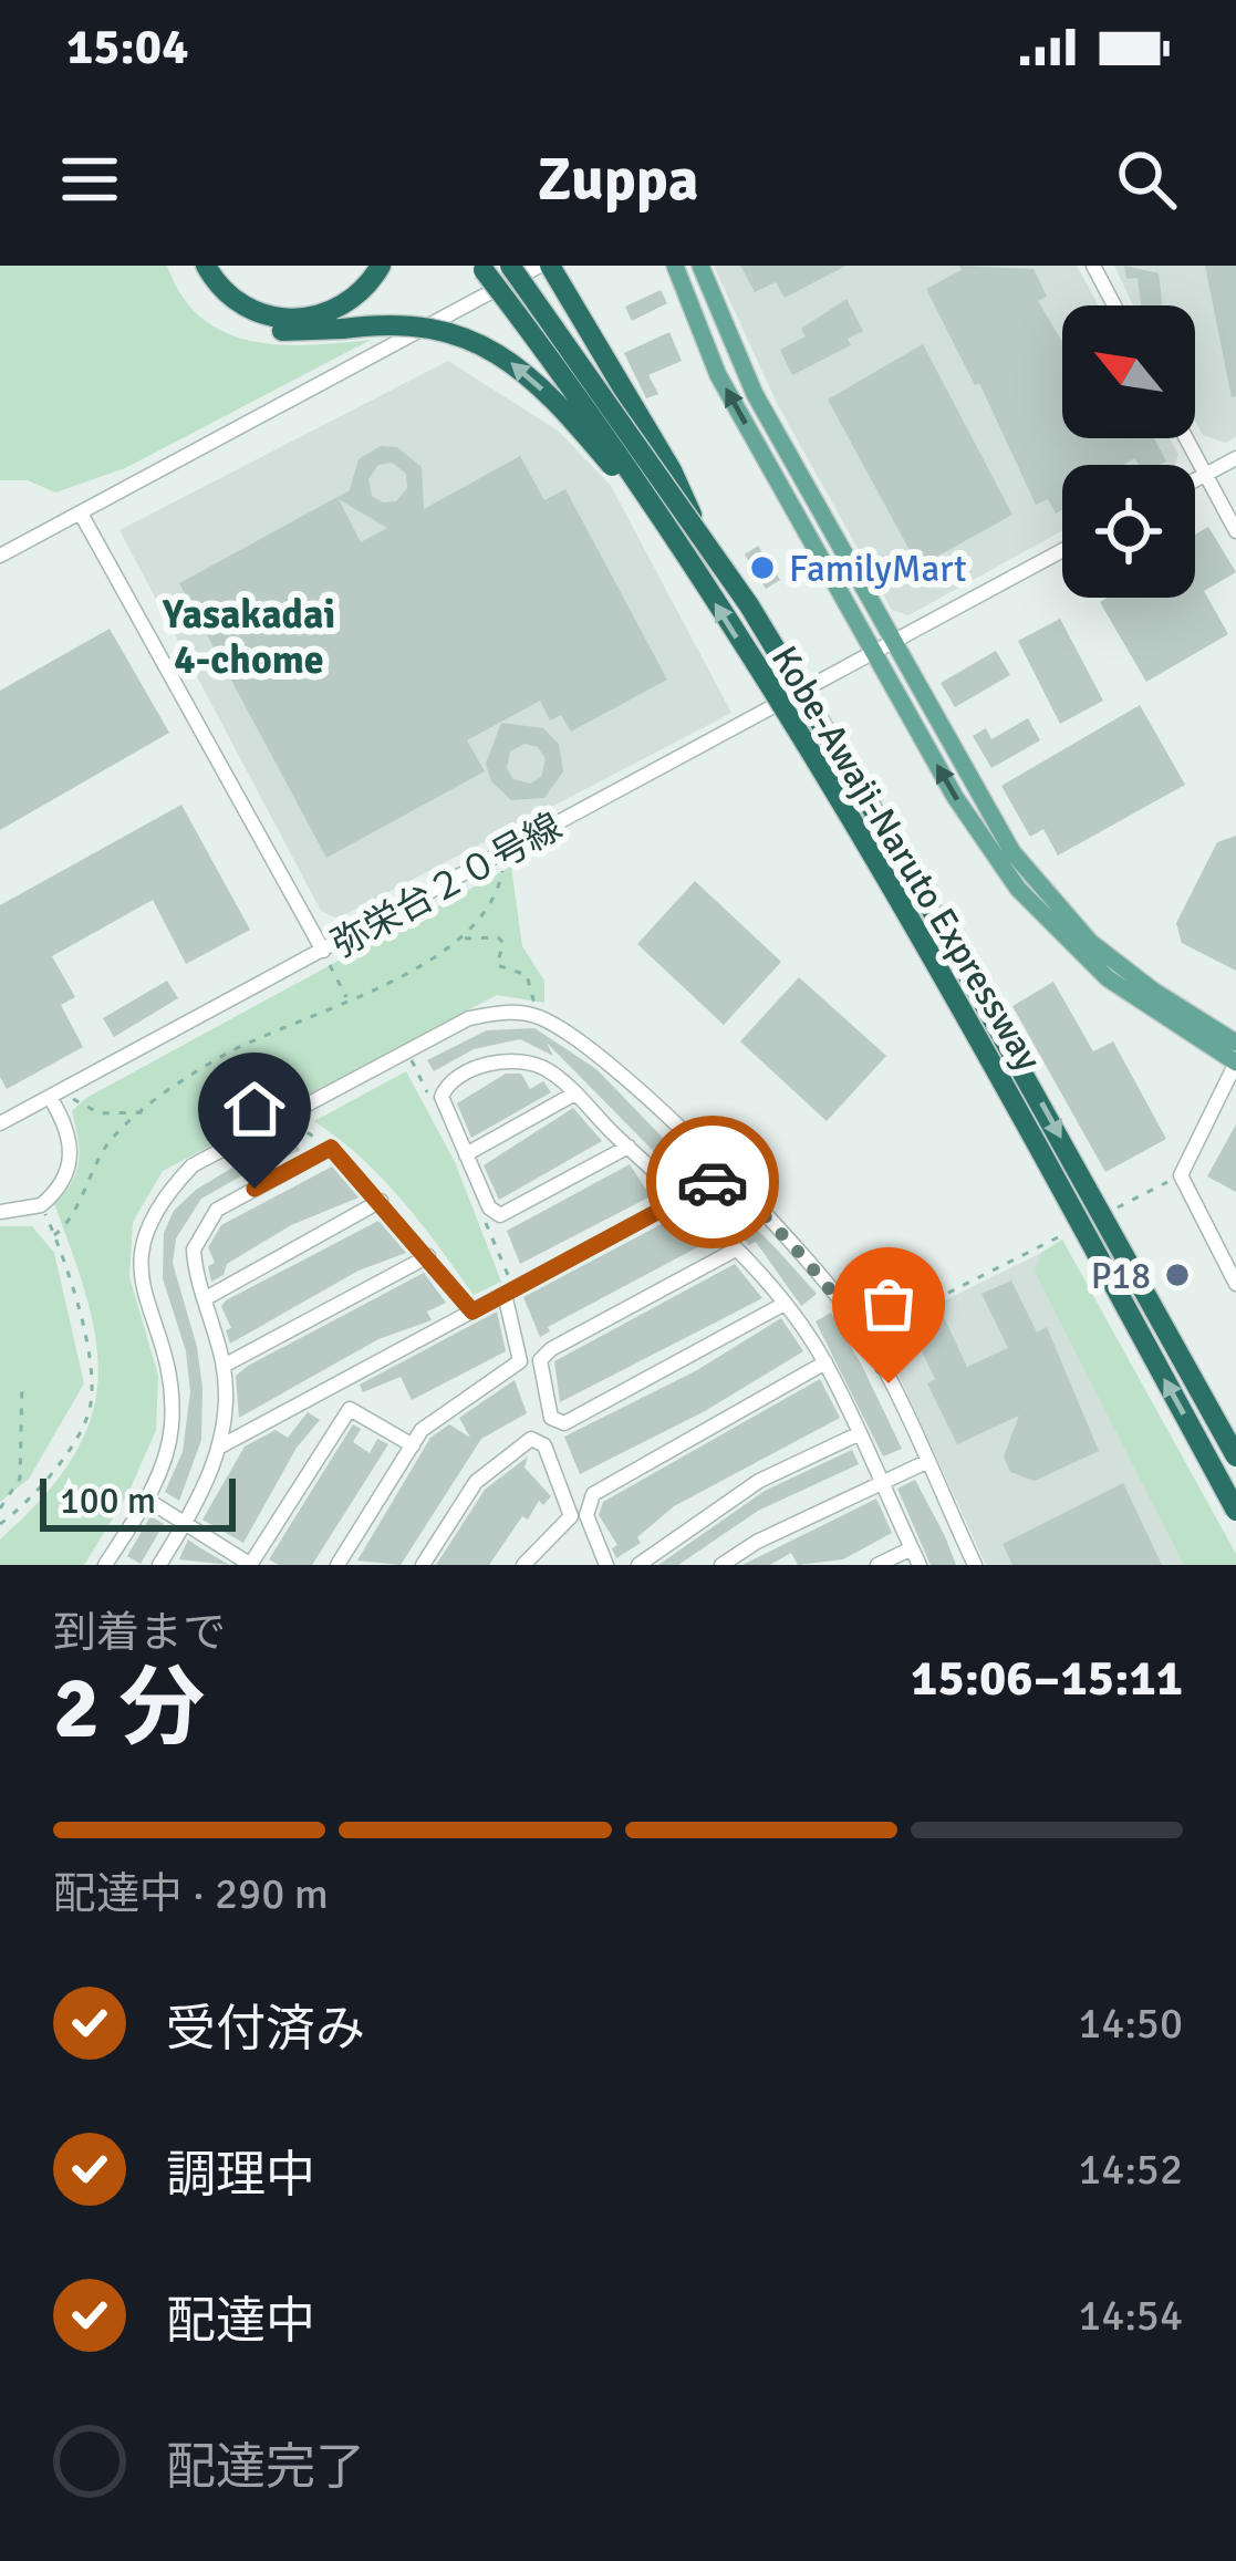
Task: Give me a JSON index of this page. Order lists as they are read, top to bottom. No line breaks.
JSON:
{"streets":{"highway":["Kobe-Awaji-Naruto Expressway"],"street":["弥栄台２０号線"]},"districts":["Yasakadai 4-chome"],"places":["FamilyMart","P18"],"scale_bar":"100 m","north":"top left","page":{"status":"15:04","header":"Zuppa","scale":"100 m","heading":["2 分","到着まで","15:06–15:11"],"bar":"配達中 · 290 m","list":[["受付済み","14:50"],["調理中","14:52"],["配達中","14:54"],"配達完了"]}}
